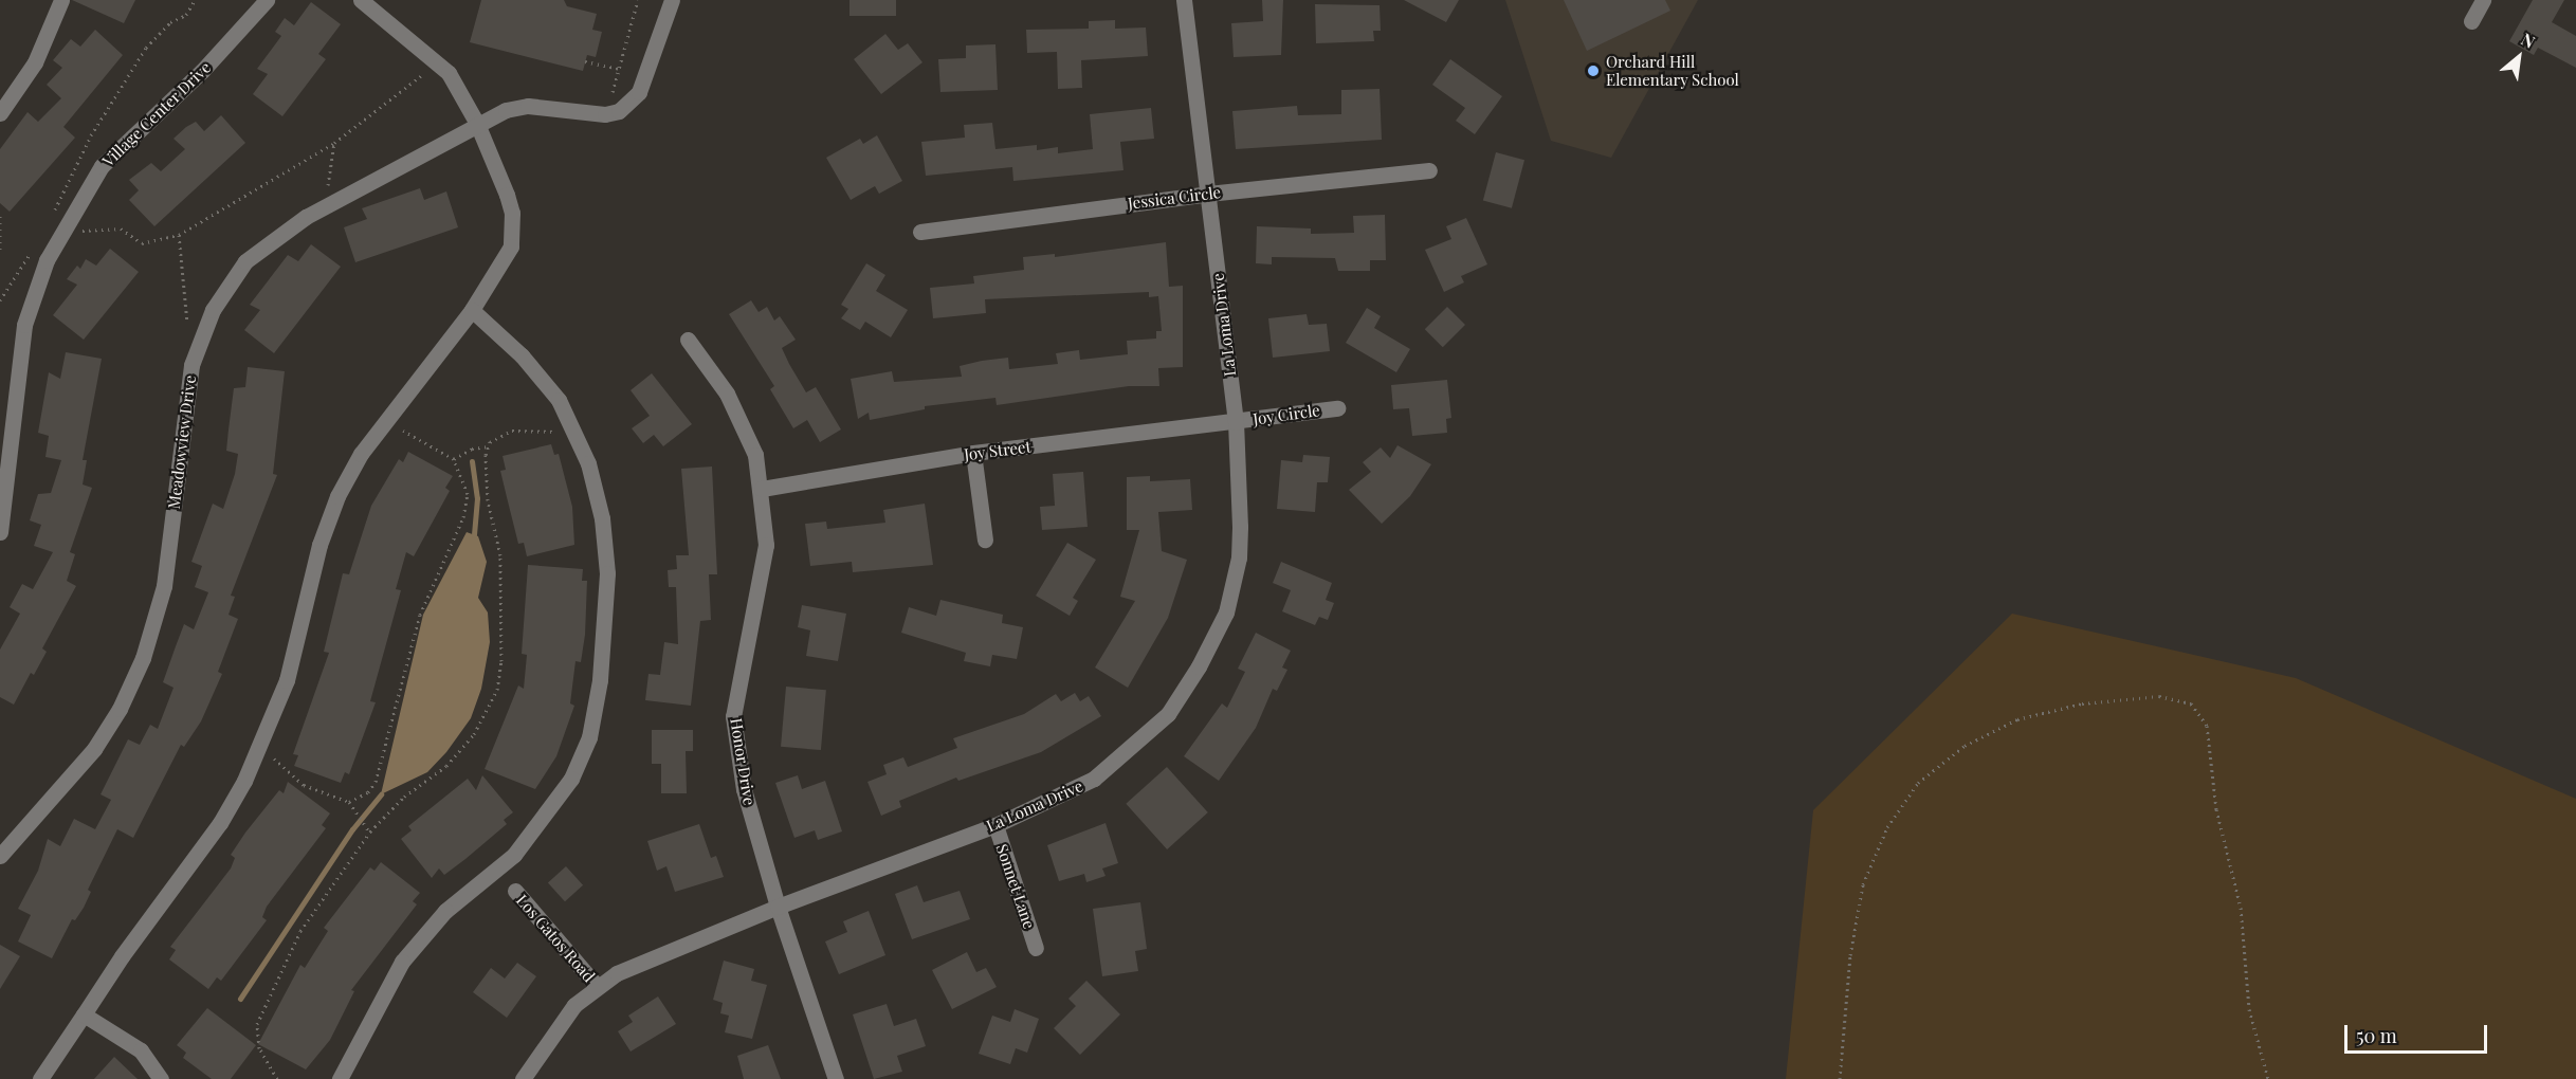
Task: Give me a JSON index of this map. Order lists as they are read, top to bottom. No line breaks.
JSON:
{"streets":{"street":["Village Center Drive","Jessica Circle","La Loma Drive","Joy Circle","Meadowview Drive","Joy Street","Honor Drive","Sonnet Lane","Los Gatos Road"]},"crossings":[["Jessica Circle","La Loma Drive"],["La Loma Drive","Joy Circle"],["La Loma Drive","Joy Street"],["La Loma Drive","Honor Drive"],["La Loma Drive","Sonnet Lane"],["La Loma Drive","Los Gatos Road"],["Joy Circle","Joy Street"],["Joy Street","Honor Drive"]],"places":["Orchard Hill Elementary School"],"scale_bar":"50 m","north":"top right"}
